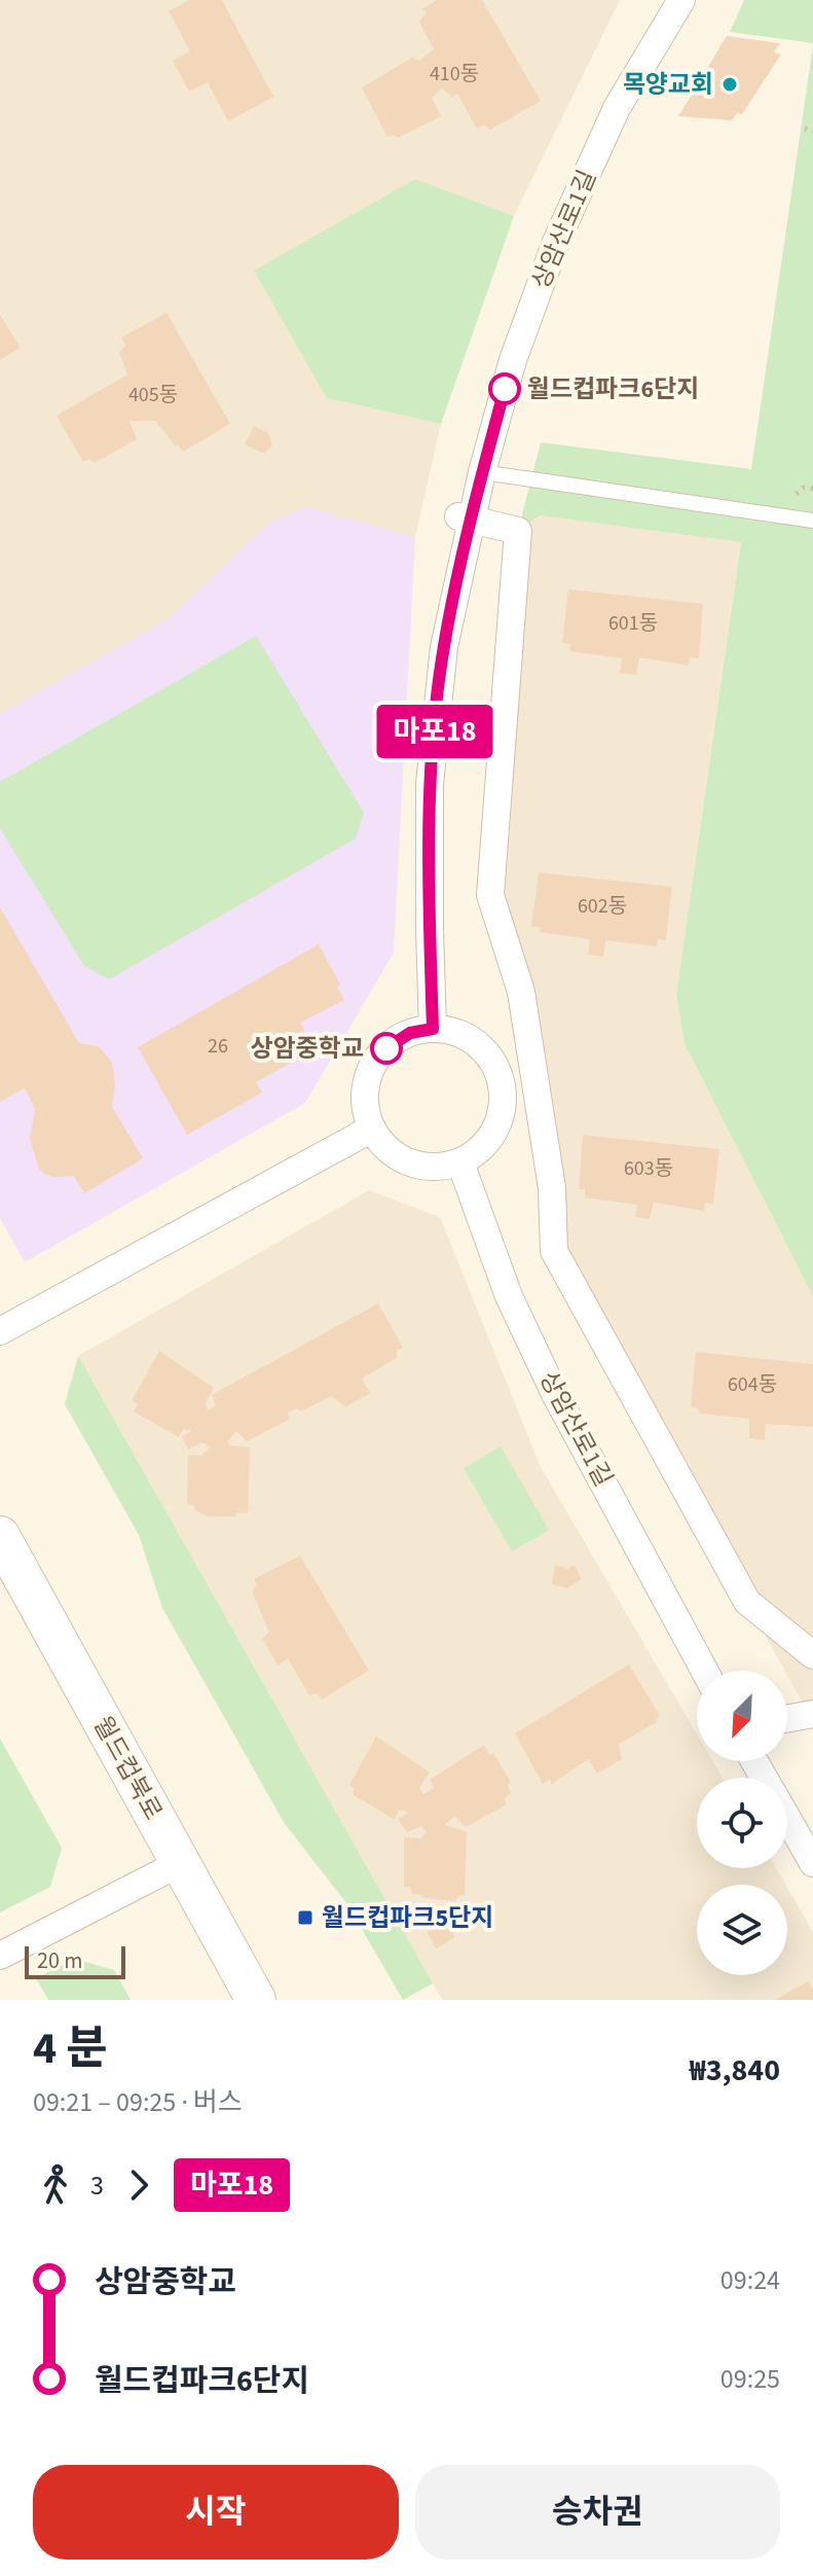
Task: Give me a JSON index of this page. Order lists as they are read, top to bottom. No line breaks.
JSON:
{"streets":{"main road":["월드컵북로"],"street":["상암산로1길"]},"places":{"other":["목양교회","월드컵파크6단지","상암중학교"],"transit":["월드컵파크5단지"]},"lines":["bus line 마포18"],"house_numbers":["410동","405동","601동","602동","26","603동","604동"],"scale_bar":"20 m","north":"bottom left","page":{"on_map":"마포18","scale":"20 m","heading":["4 분","09:21 – 09:25 · 버스","₩3,840"],"legs":["3","마포18"],"list":[{"name":"상암중학교","value":"09:24"},{"name":"월드컵파크6단지","value":"09:25"}],"buttons":["시작","승차권"]}}
